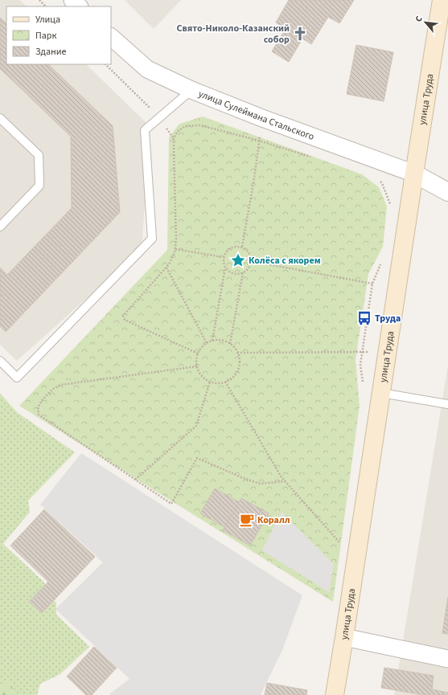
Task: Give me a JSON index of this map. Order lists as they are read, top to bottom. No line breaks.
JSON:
{"streets":{"main road":["улица Труда"],"street":["улица Сулеймана Стальского"]},"crossings":[["улица Труда","улица Сулеймана Стальского"]],"places":{"church":["Свято-Николо-Казанский собор"],"place":["Колёса с якорем"],"bus stop":["Труда"],"cafe":["Коралл"]},"legend":["Улица","Парк","Здание"],"north":"top left"}
